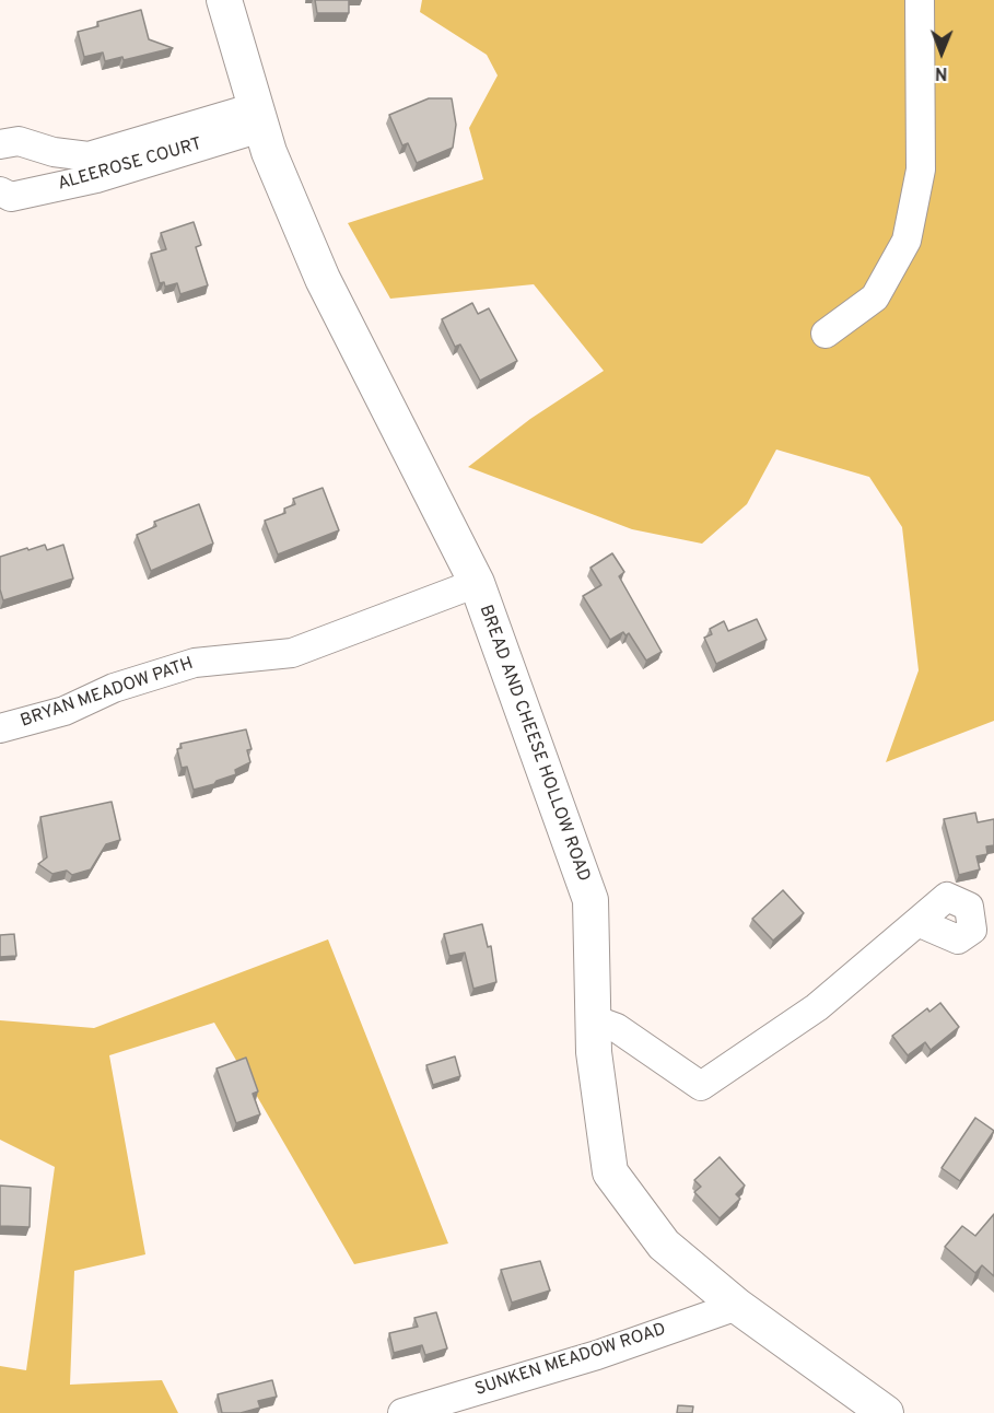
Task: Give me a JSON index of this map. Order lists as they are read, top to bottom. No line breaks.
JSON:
{"streets":{"main road":["BREAD AND CHEESE HOLLOW ROAD"],"street":["ALEEROSE COURT","BRYAN MEADOW PATH","SUNKEN MEADOW ROAD"]},"crossings":[["ALEEROSE COURT","BREAD AND CHEESE HOLLOW ROAD"],["BRYAN MEADOW PATH","BREAD AND CHEESE HOLLOW ROAD"],["BREAD AND CHEESE HOLLOW ROAD","SUNKEN MEADOW ROAD"]],"north":"bottom"}
